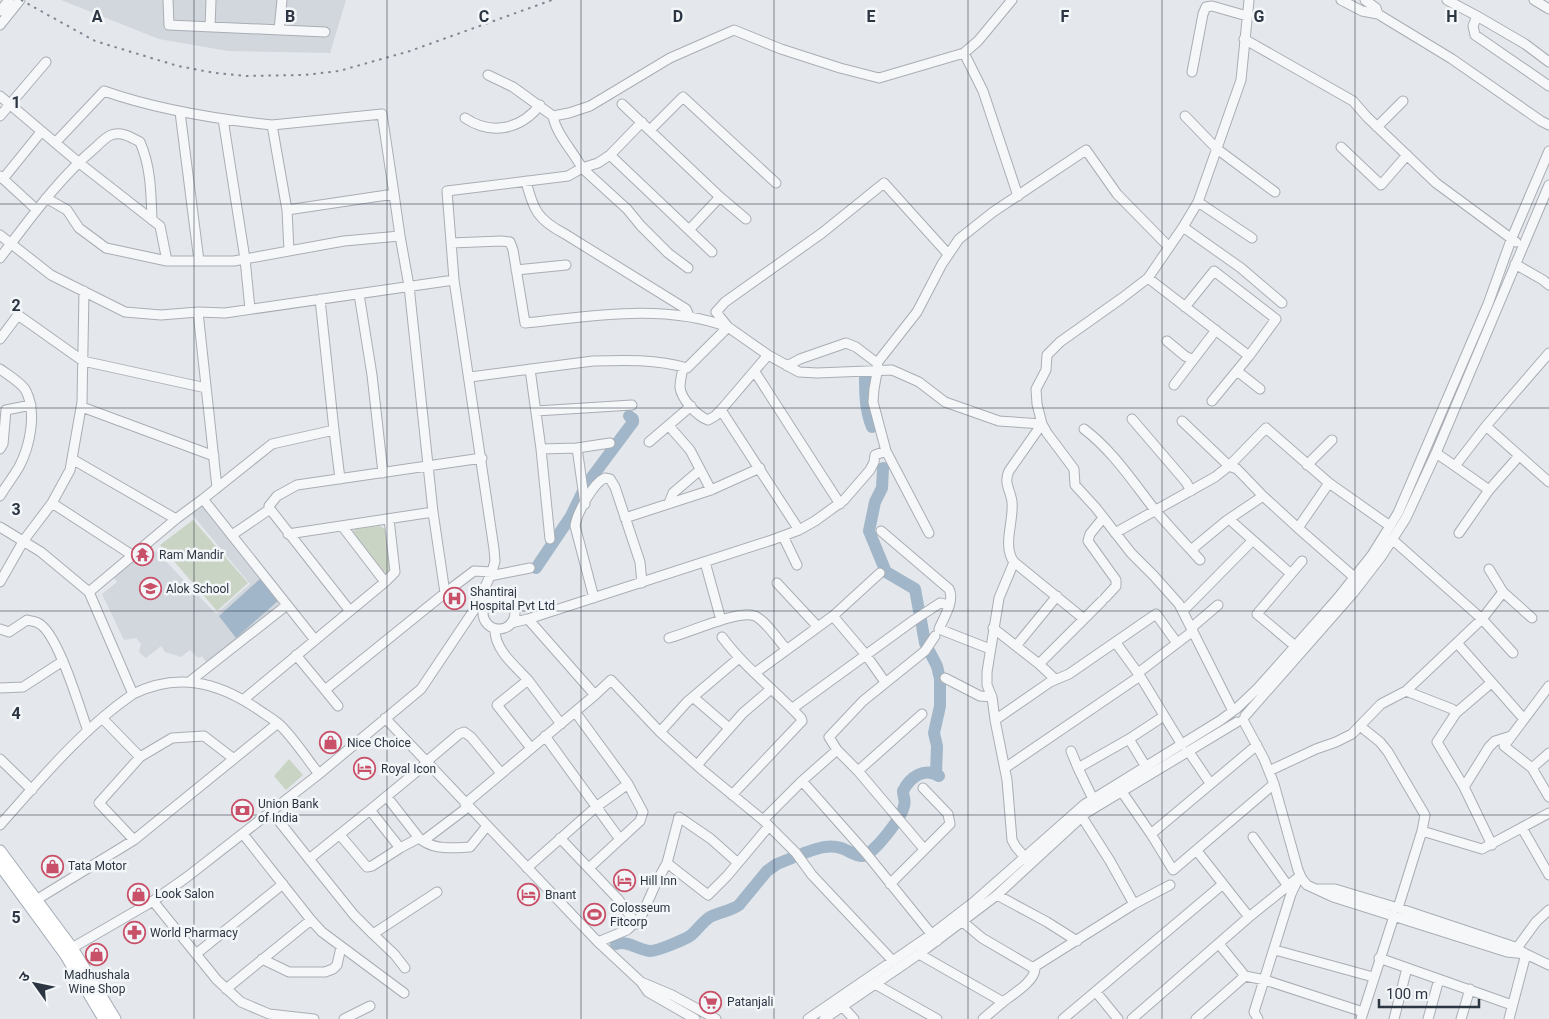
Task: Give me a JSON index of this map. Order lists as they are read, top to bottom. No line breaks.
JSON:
{"places":{"temple":["Ram Mandir"],"school or university":["Alok School"],"hospital":["Shantiraj Hospital Pvt Ltd"],"shop":["Nice Choice","Tata Motor","Look Salon","Madhushala Wine Shop"],"hotel":["Royal Icon","Hill Inn","Bnant"],"bank":["Union Bank of India"],"sports":["Colosseum Fitcorp"],"pharmacy":["World Pharmacy"],"supermarket":["Patanjali"]},"scale_bar":"100 m","north":"top left","grid":{"columns":["A","B","C","D","E","F","G","H"],"rows":["1","2","3","4","5"]}}
